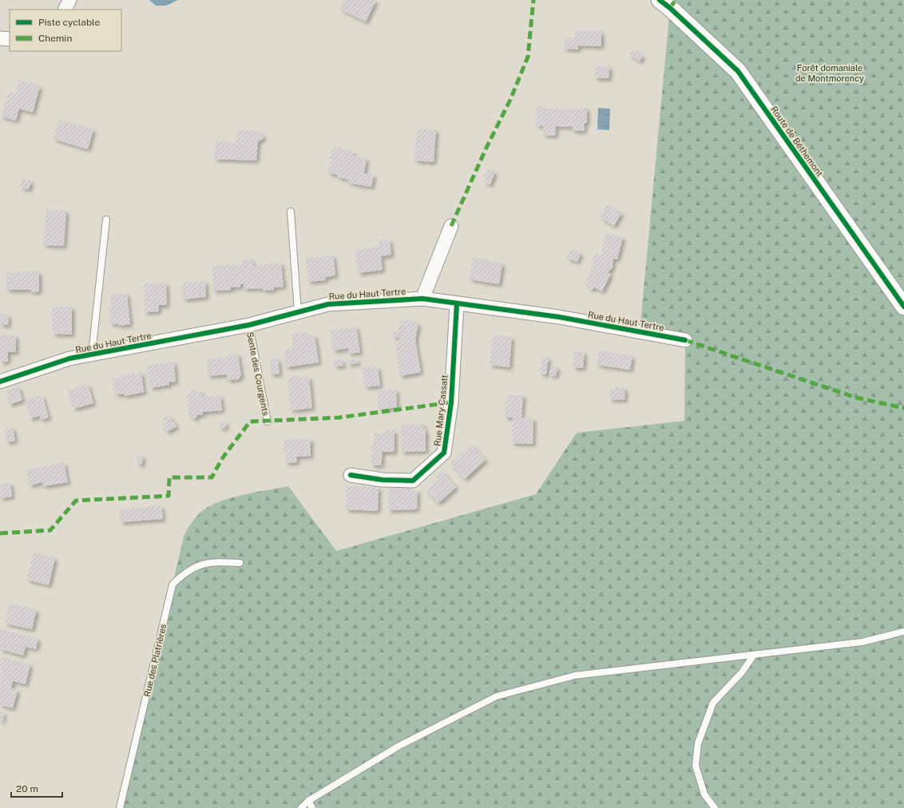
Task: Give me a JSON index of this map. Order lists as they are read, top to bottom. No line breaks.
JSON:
{"streets":{"street":["Route de Béthemont","Rue du Haut Tertre","Rue Mary Cassatt"],"lane":["Sente des Courgents","Rue des Platrières"]},"crossings":[["Rue du Haut Tertre","Sente des Courgents"],["Rue du Haut Tertre","Rue Mary Cassatt"]],"parks":["Forêt domaniale de Montmorency"],"legend":["Piste cyclable","Chemin"],"scale_bar":"20 m"}
